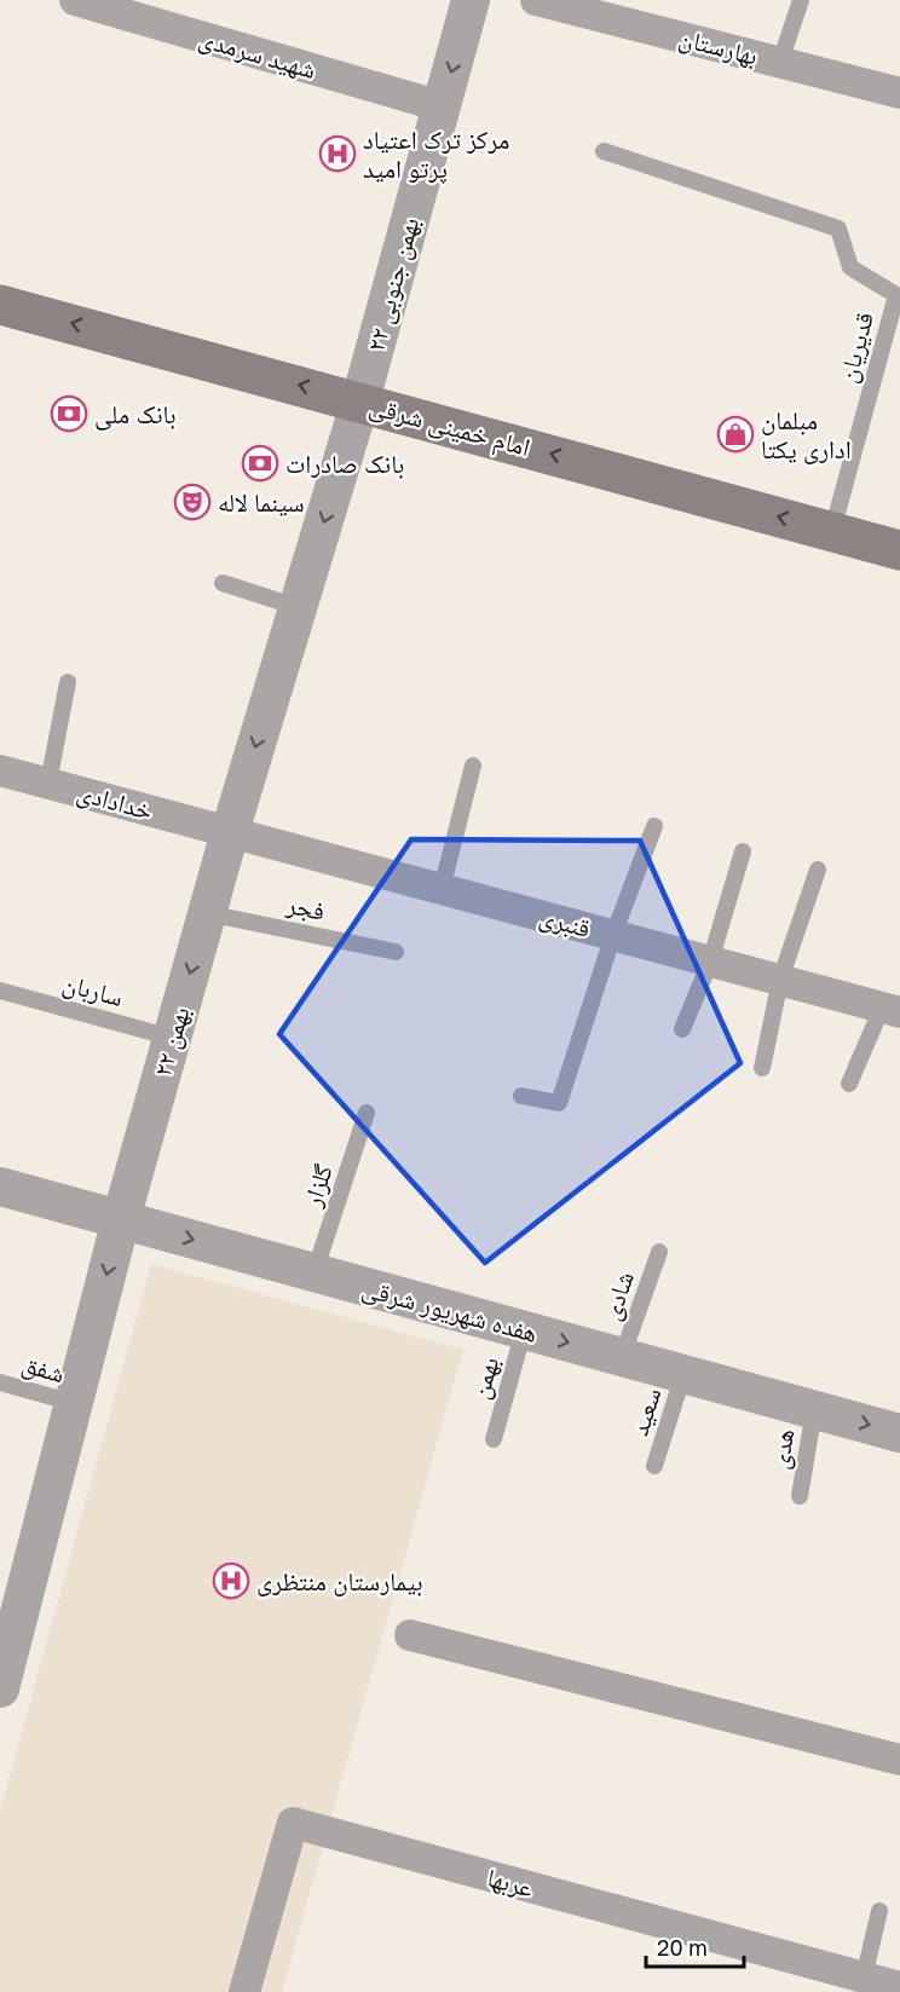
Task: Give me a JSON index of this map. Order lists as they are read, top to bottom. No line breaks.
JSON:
{"streets":{"main road":["امام خمینی شرقی"],"street":["بهارستان","شهید سرمدی","۲۲ بهمن جنوبی","خدادادی","قنبری","۲۲ بهمن","هفده شهریور شرقی","عربها"],"lane":["قدیریان","فجر","ساربان","گلزار","شادی","شفق","بهمن","سعید","هدی"]},"crossings":[["شهید سرمدی","۲۲ بهمن جنوبی"],["۲۲ بهمن جنوبی","امام خمینی شرقی"],["۲۲ بهمن جنوبی","۲۲ بهمن"],["قدیریان","امام خمینی شرقی"],["امام خمینی شرقی","۲۲ بهمن"],["خدادادی","قنبری"],["خدادادی","۲۲ بهمن"],["فجر","۲۲ بهمن"],["قنبری","۲۲ بهمن"],["ساربان","۲۲ بهمن"],["۲۲ بهمن","هفده شهریور شرقی"],["۲۲ بهمن","شفق"],["گلزار","هفده شهریور شرقی"],["شادی","هفده شهریور شرقی"],["هفده شهریور شرقی","بهمن"],["هفده شهریور شرقی","سعید"],["هفده شهریور شرقی","هدی"]],"one_way":["امام خمینی شرقی","۲۲ بهمن"],"places":{"hospital":["مرکز ترک اعتیاد پرتو امید","بیمارستان منتظری"],"bank":["بانک ملی","بانک صادرات"],"shop":["مبلمان اداری یکتا"],"theatre":["سینما لاله"]},"scale_bar":"20 m"}
